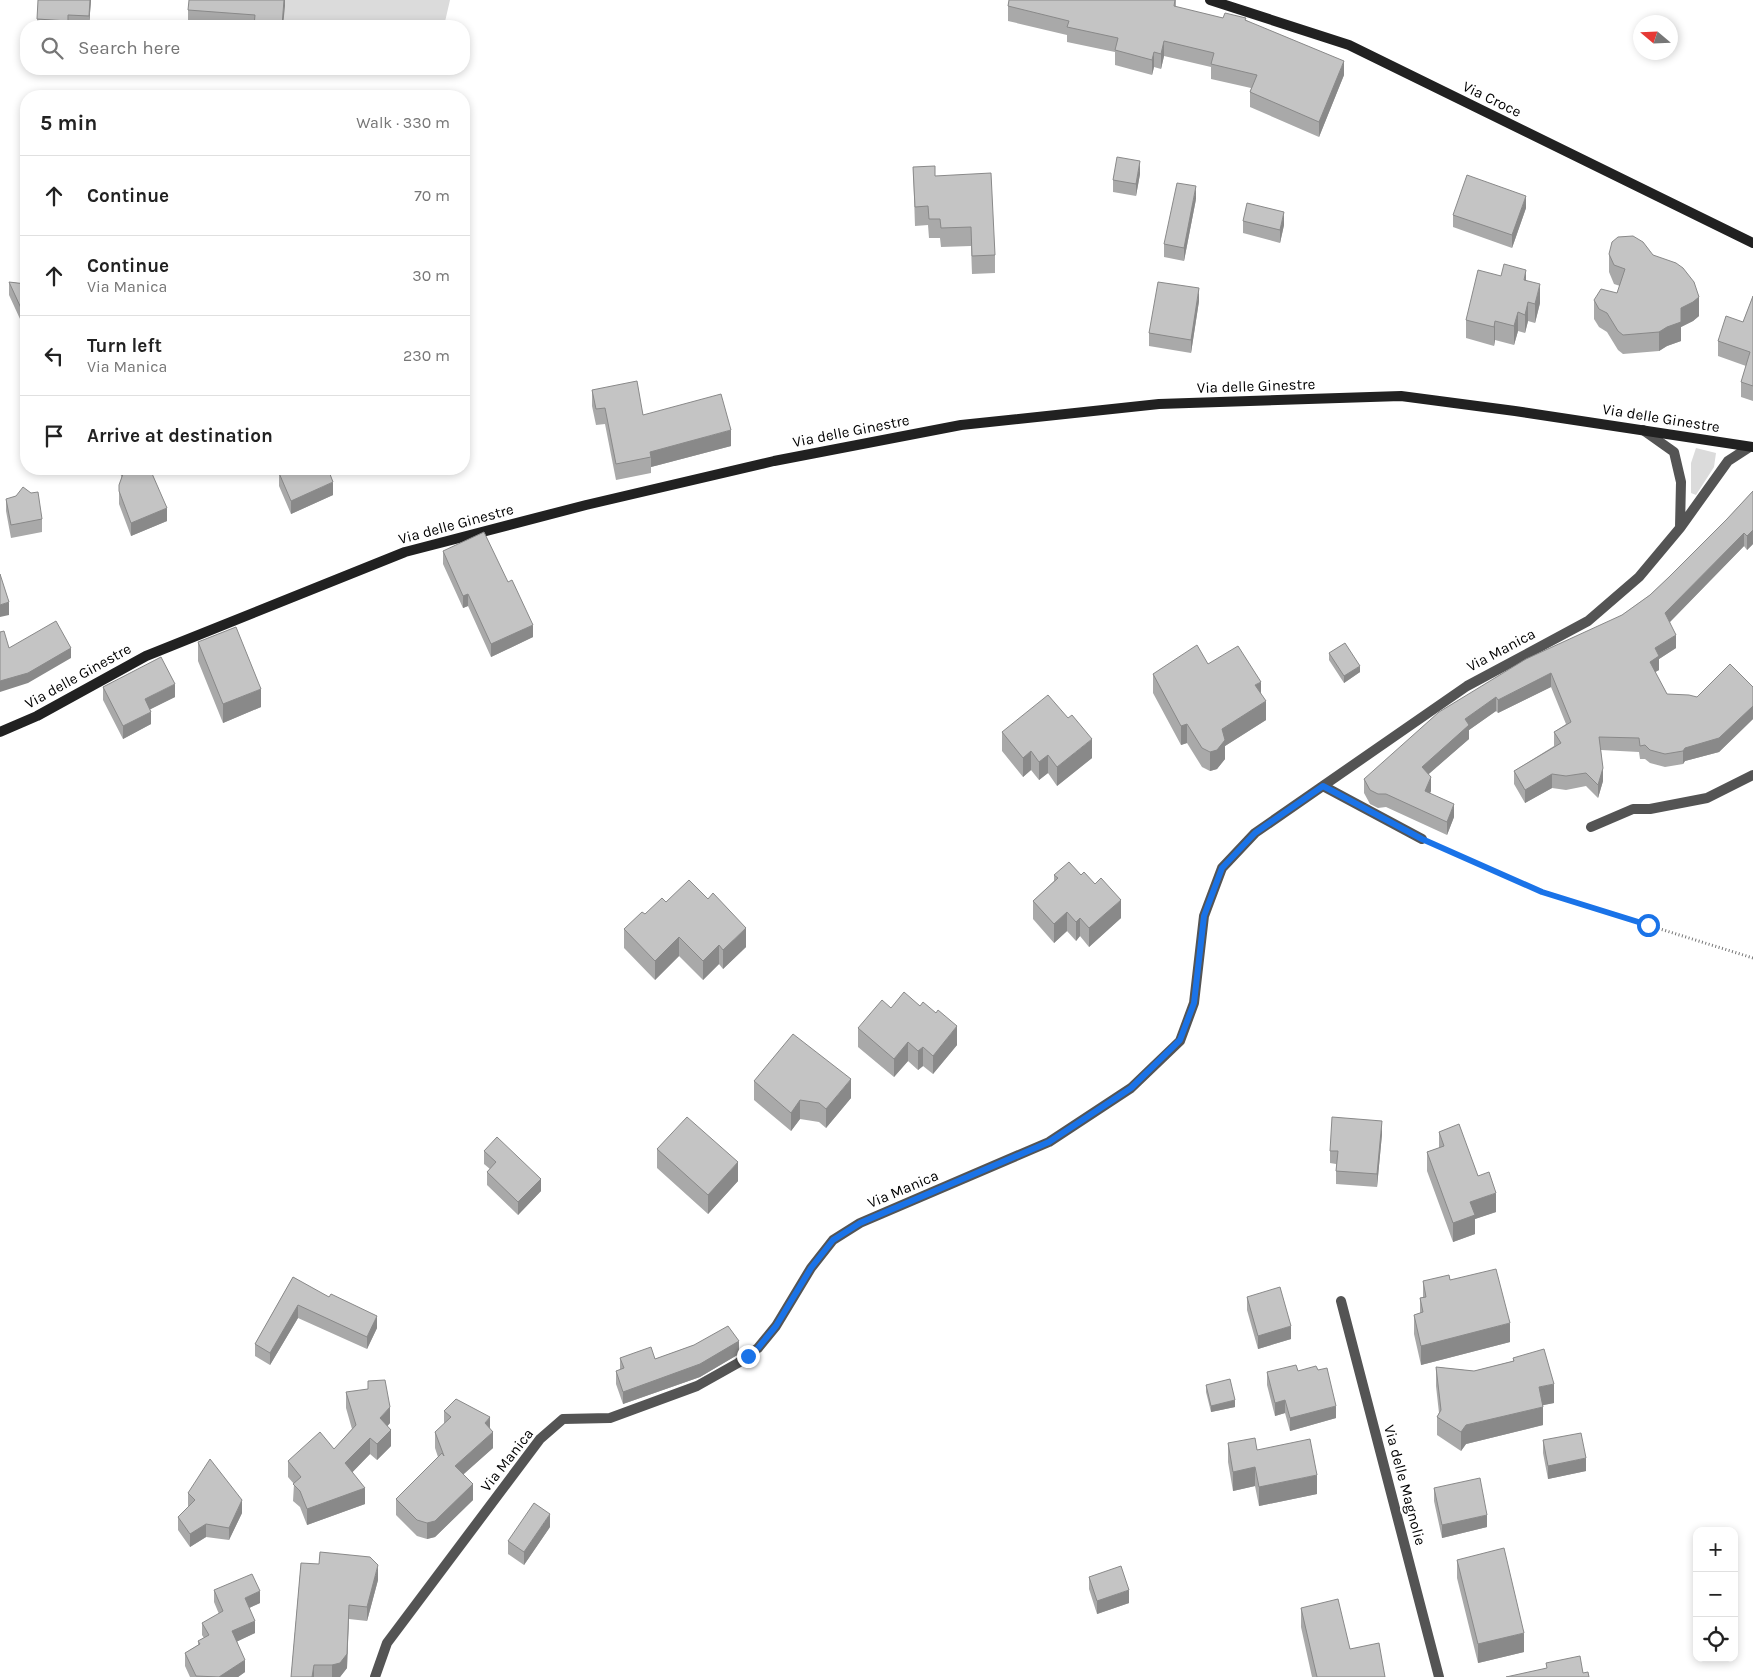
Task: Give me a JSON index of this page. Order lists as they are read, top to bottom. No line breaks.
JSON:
{"streets":{"street":["Via Croce","Via delle Ginestre","Via Manica","Via delle Magnolie"]},"crossings":[["Via delle Ginestre","Via Manica"]],"north":"left","page":{"search":"Search here","heading":["5 min","Walk · 330 m"],"list":[["Continue","70 m"],["Continue","Via Manica","30 m"],["Turn left","Via Manica","230 m"],"Arrive at destination"],"map_buttons":["+","−"]}}
